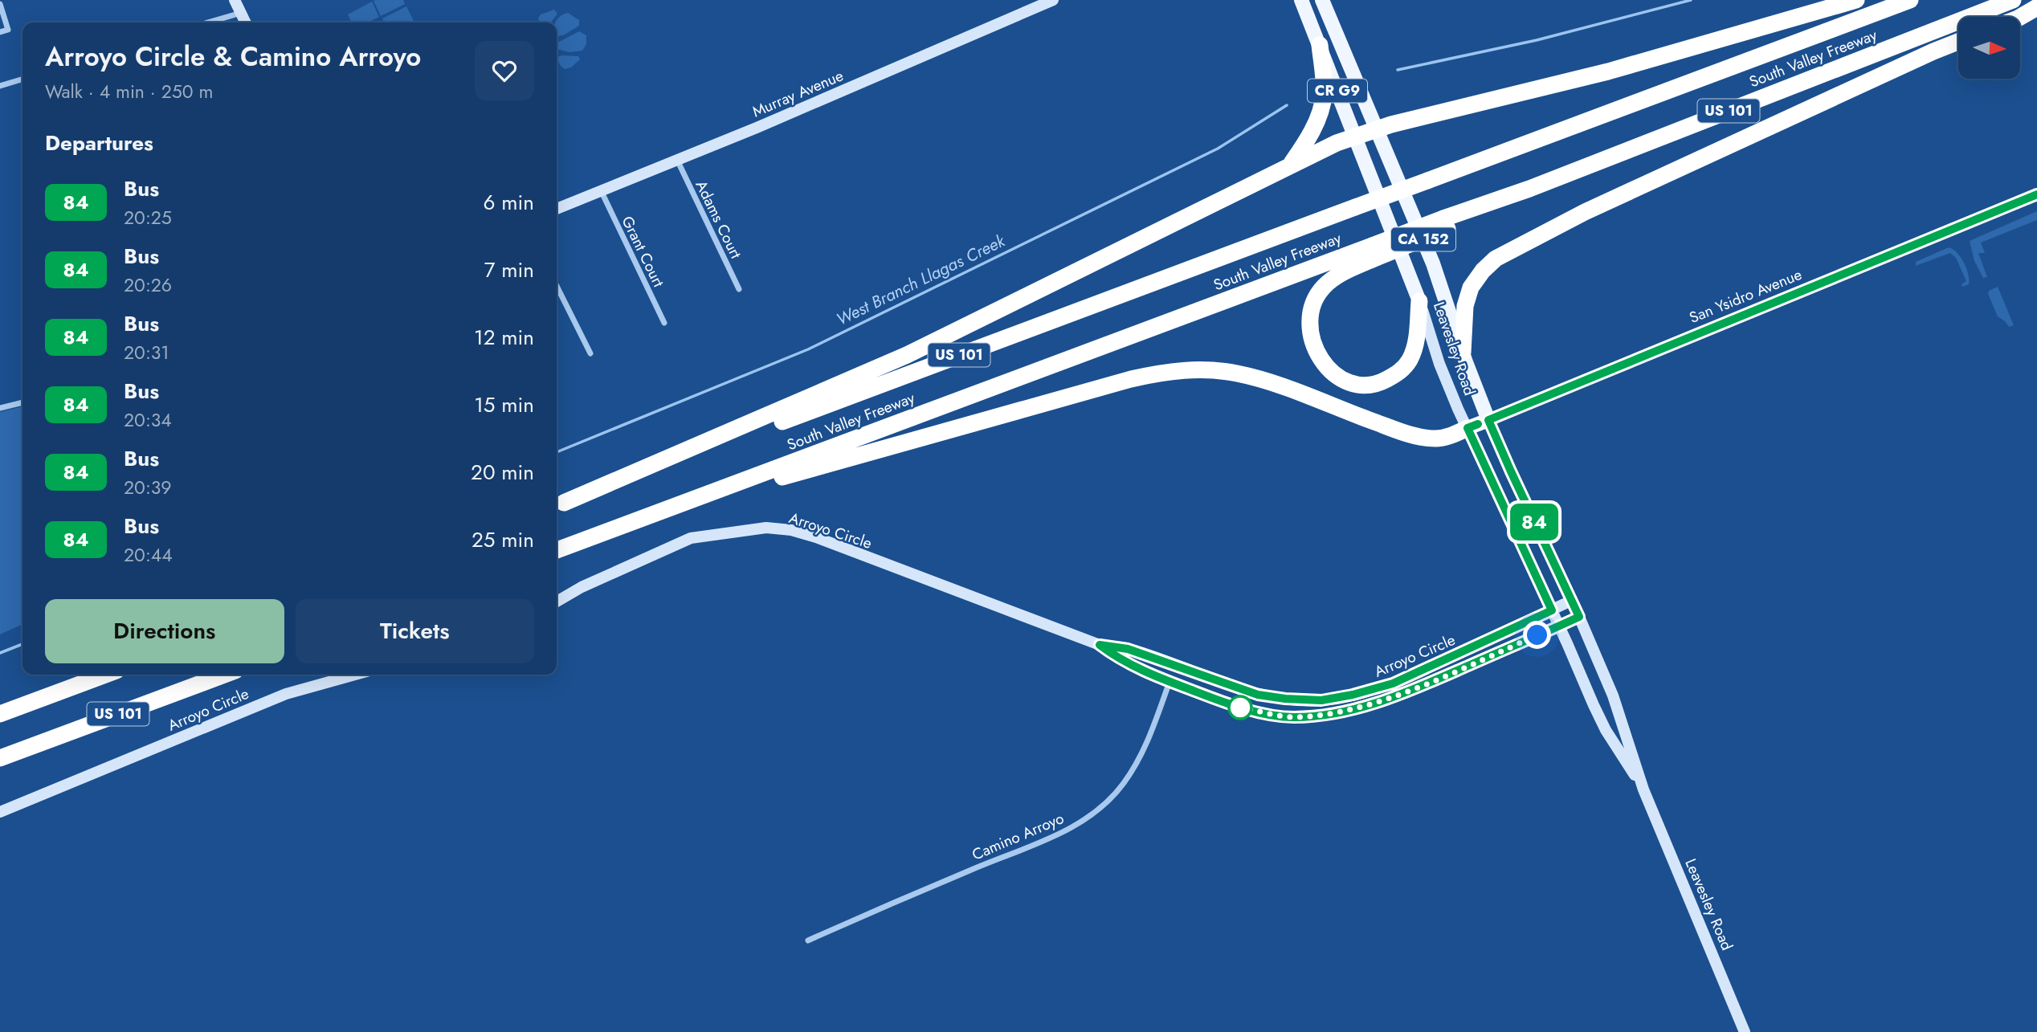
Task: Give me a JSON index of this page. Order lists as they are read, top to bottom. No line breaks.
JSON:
{"streets":{"highway":["South Valley Freeway","US 101"],"main road":["CR G9","CA 152","San Ysidro Avenue","Leavesley Road"],"street":["Murray Avenue","Adams Court","Grant Court","Arroyo Circle","Camino Arroyo"]},"crossings":[["Murray Avenue","Adams Court"],["Murray Avenue","Grant Court"],["San Ysidro Avenue","Leavesley Road"],["Leavesley Road","Arroyo Circle"],["Arroyo Circle","Camino Arroyo"]],"water":["West Branch Llagas Creek"],"lines":["bus line 84"],"north":"right","page":{"on_map":"84","heading":[["Arroyo Circle & Camino Arroyo","Walk · 4 min · 250 m"],"Departures"],"list":[{"mark":"84","name":"Bus","note":"20:25","value":"6 min"},{"mark":"84","name":"Bus","note":"20:26","value":"7 min"},{"mark":"84","name":"Bus","note":"20:31","value":"12 min"},{"mark":"84","name":"Bus","note":"20:34","value":"15 min"},{"mark":"84","name":"Bus","note":"20:39","value":"20 min"},{"mark":"84","name":"Bus","note":"20:44","value":"25 min"}],"buttons":["Directions","Tickets"]}}
